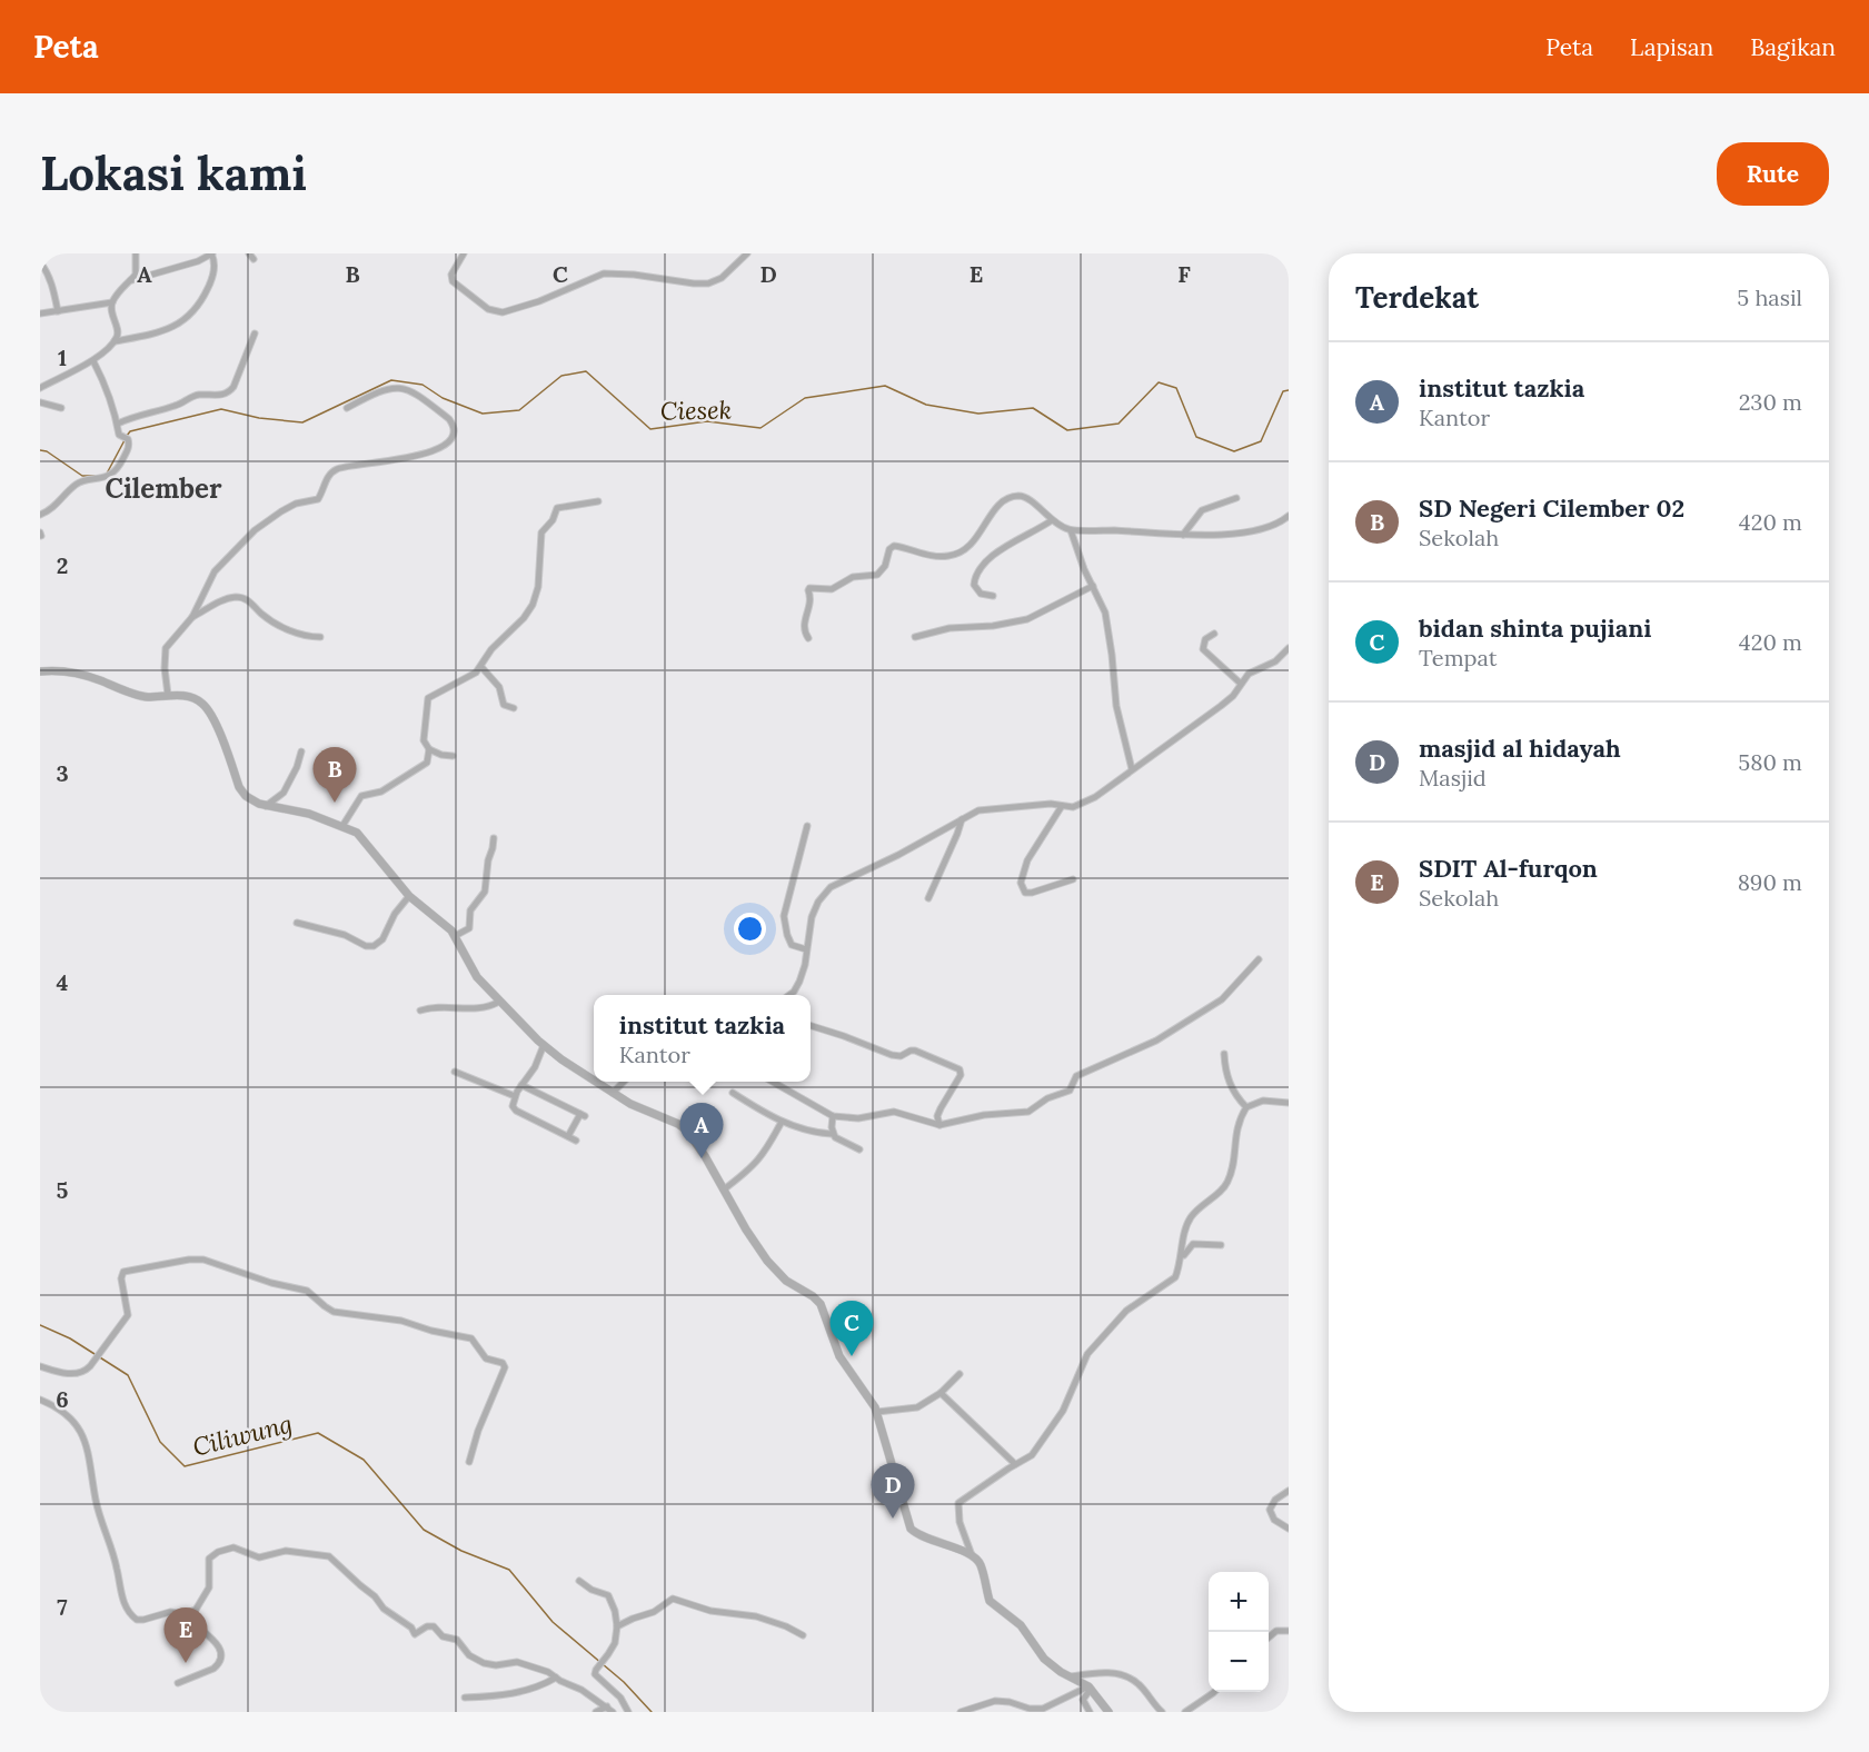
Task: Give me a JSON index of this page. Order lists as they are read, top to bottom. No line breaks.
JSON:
{"districts":["Cilember"],"water":["Ciesek","Ciliwung"],"page":{"header":"Peta","nav":["Peta","Lapisan","Bagikan"],"buttons":"Rute","title":"Lokasi kami","heading":["Terdekat","5 hasil"],"list":[{"mark":"A","name":"institut tazkia","note":"Kantor","value":"230 m"},{"mark":"B","name":"SD Negeri Cilember 02","note":"Sekolah","value":"420 m"},{"mark":"C","name":"bidan shinta pujiani","note":"Tempat","value":"420 m"},{"mark":"D","name":"masjid al hidayah","note":"Masjid","value":"580 m"},{"mark":"E","name":"SDIT Al-furqon","note":"Sekolah","value":"890 m"}],"pins":["B","A","C","D","E"],"popup":["institut tazkia","Kantor"],"map_buttons":["+","−"]},"grid":{"columns":["A","B","C","D","E","F"],"rows":["1","2","3","4","5","6","7"]}}
